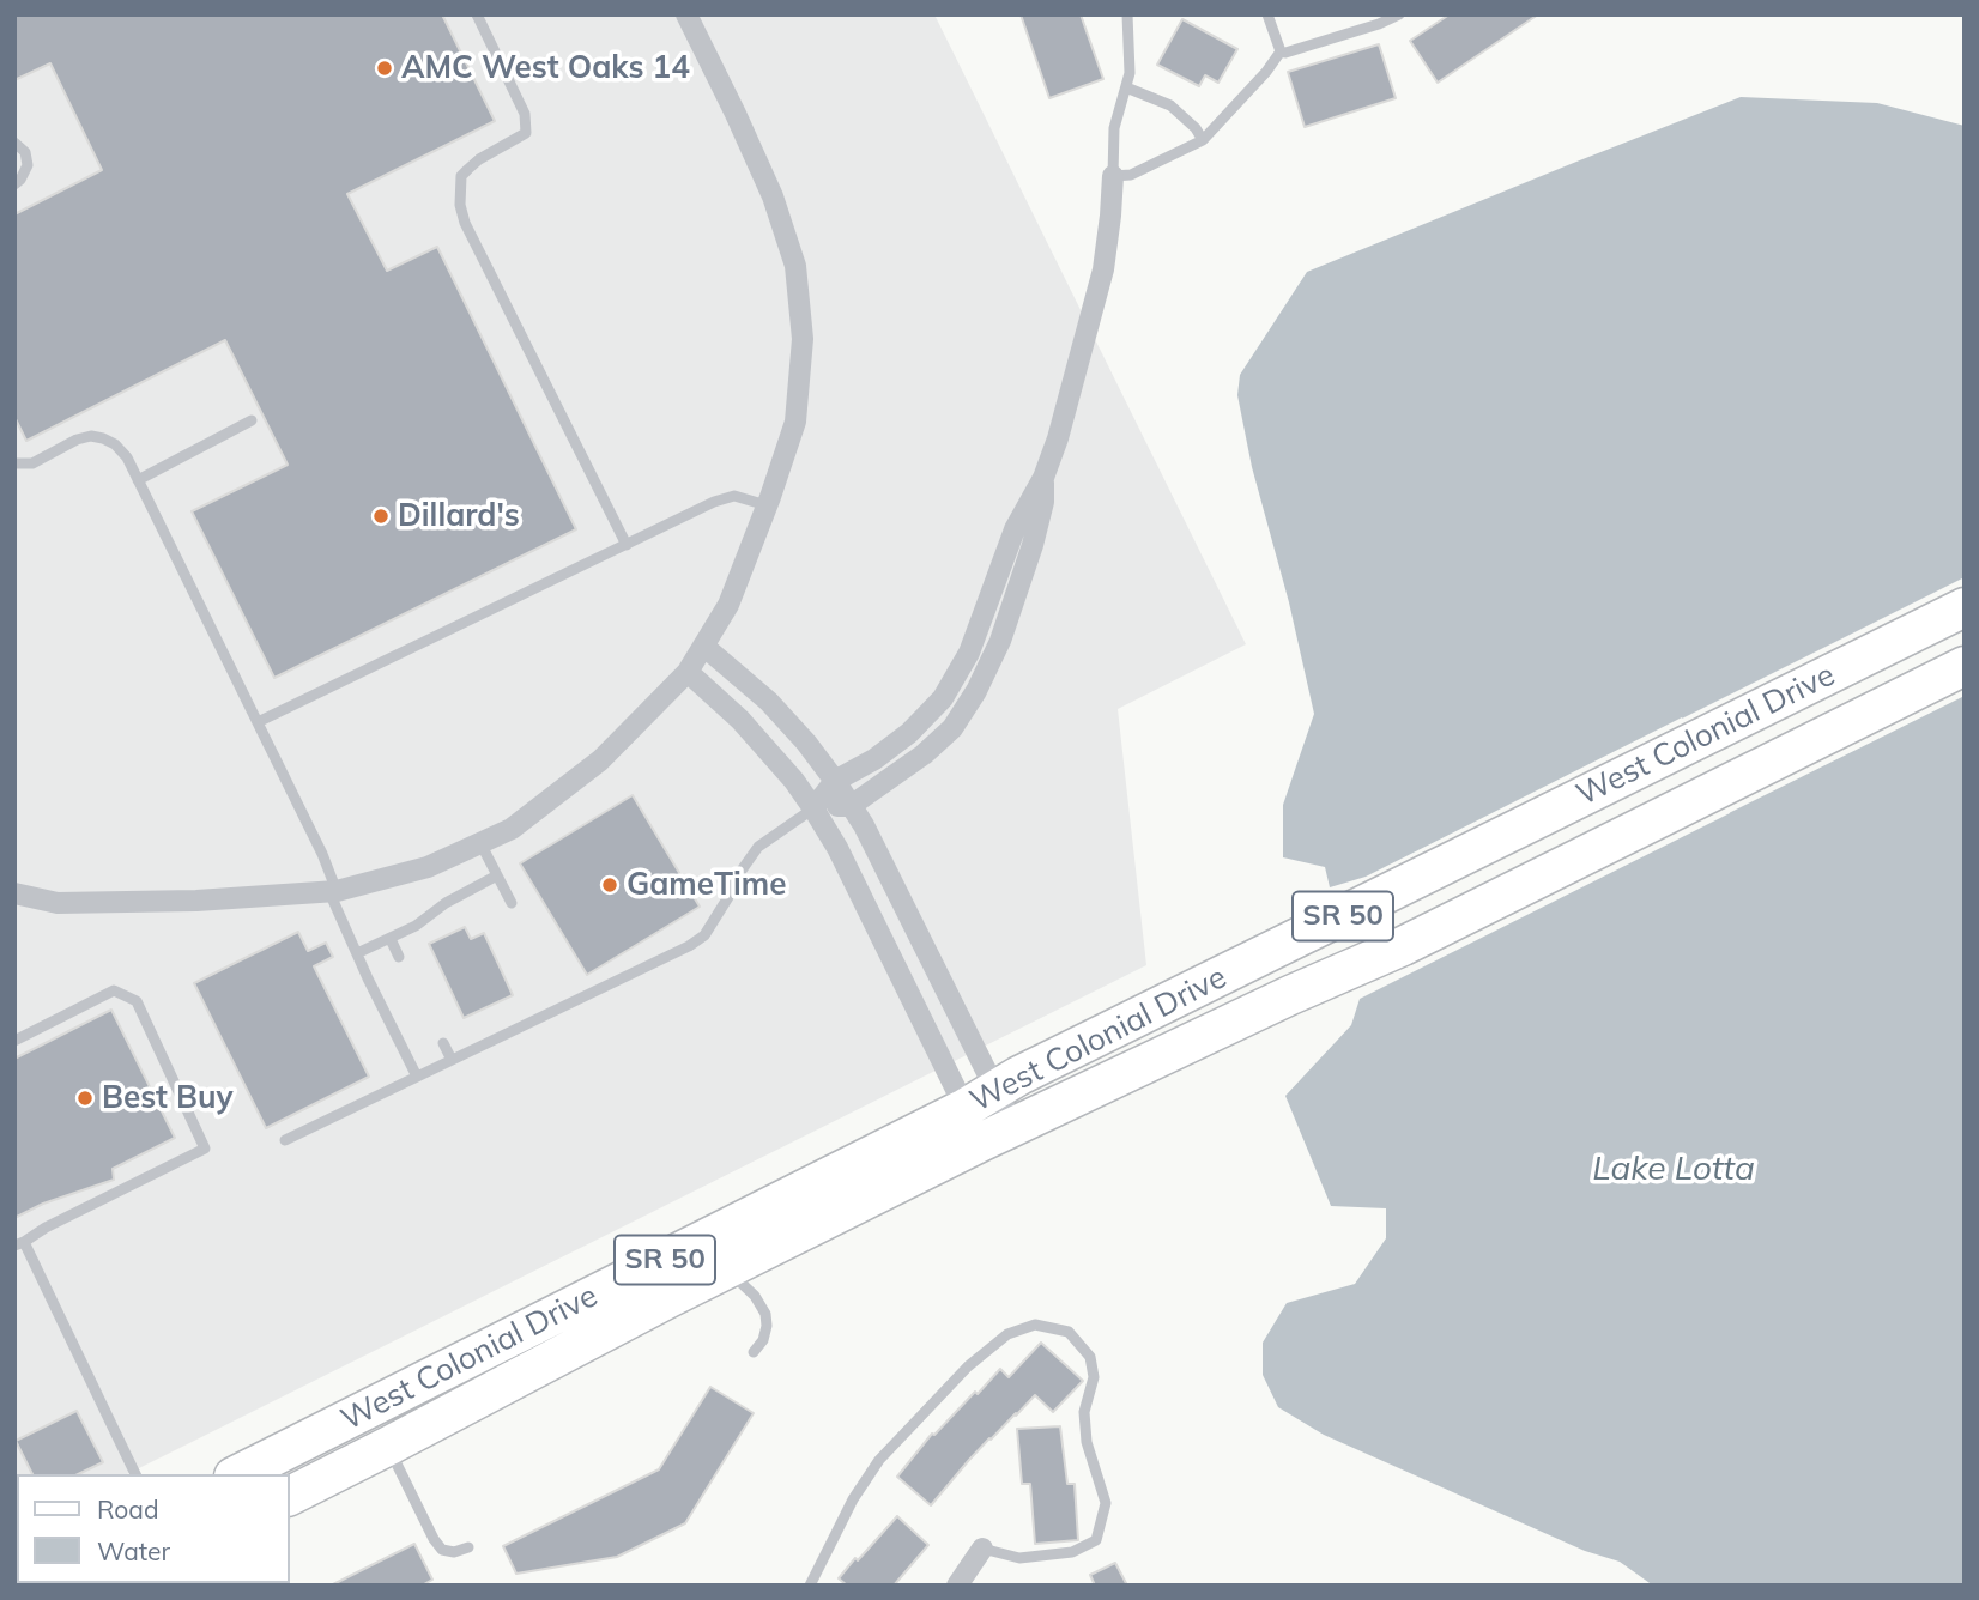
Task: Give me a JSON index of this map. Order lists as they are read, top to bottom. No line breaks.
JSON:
{"streets":{"highway":["West Colonial Drive","SR 50"]},"water":["Lake Lotta"],"places":["AMC West Oaks 14","Dillard's","GameTime","Best Buy"],"legend":["Road","Water"]}
